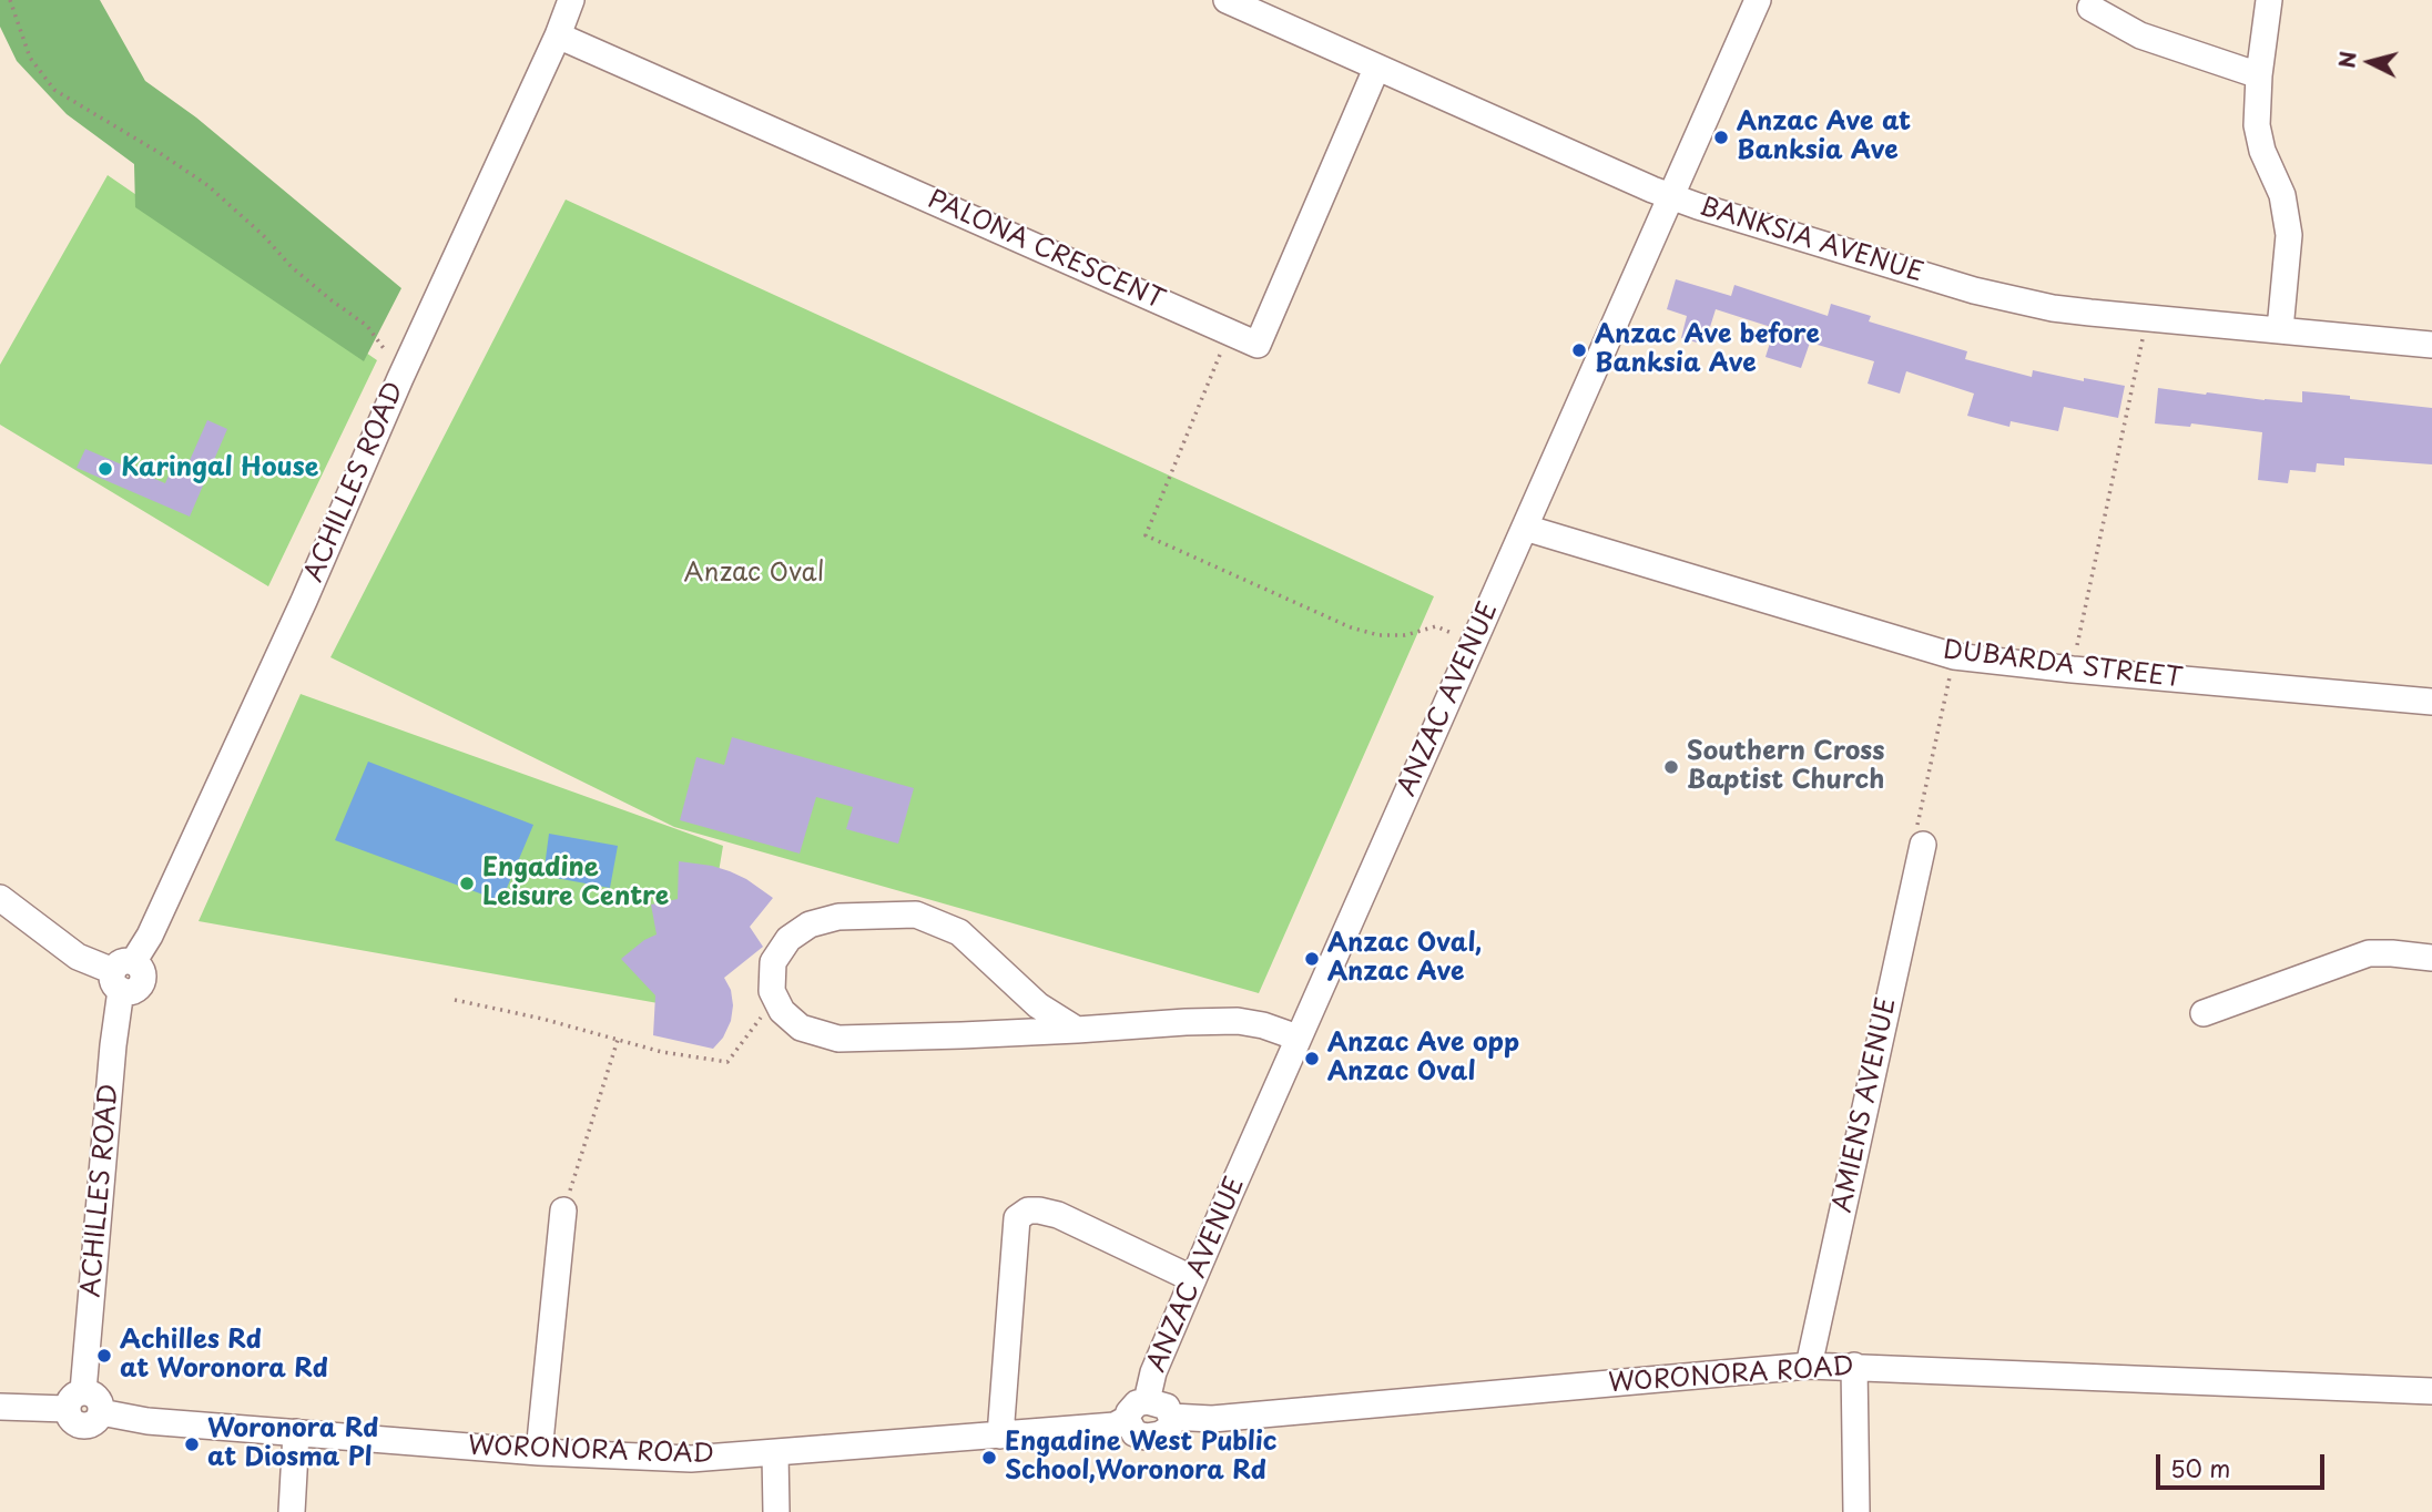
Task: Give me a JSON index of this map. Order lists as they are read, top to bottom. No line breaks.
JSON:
{"streets":{"street":["BANKSIA AVENUE","PALONA CRESCENT","ACHILLES ROAD","DUBARDA STREET","ANZAC AVENUE","AMIENS AVENUE","WORONORA ROAD"]},"crossings":[["BANKSIA AVENUE","PALONA CRESCENT"],["BANKSIA AVENUE","ANZAC AVENUE"],["PALONA CRESCENT","ACHILLES ROAD"],["ACHILLES ROAD","WORONORA ROAD"],["DUBARDA STREET","ANZAC AVENUE"],["ANZAC AVENUE","WORONORA ROAD"],["AMIENS AVENUE","WORONORA ROAD"]],"parks":["Anzac Oval"],"places":["Anzac Ave at Banksia Ave","Anzac Ave before Banksia Ave","Karingal House","Southern Cross Baptist Church","Engadine Leisure Centre","Anzac Oval, Anzac Ave","Anzac Ave opp Anzac Oval","Achilles Rd at Woronora Rd","Woronora Rd at Diosma Pl","Engadine West Public School,Woronora Rd"],"scale_bar":"50 m","north":"left"}
